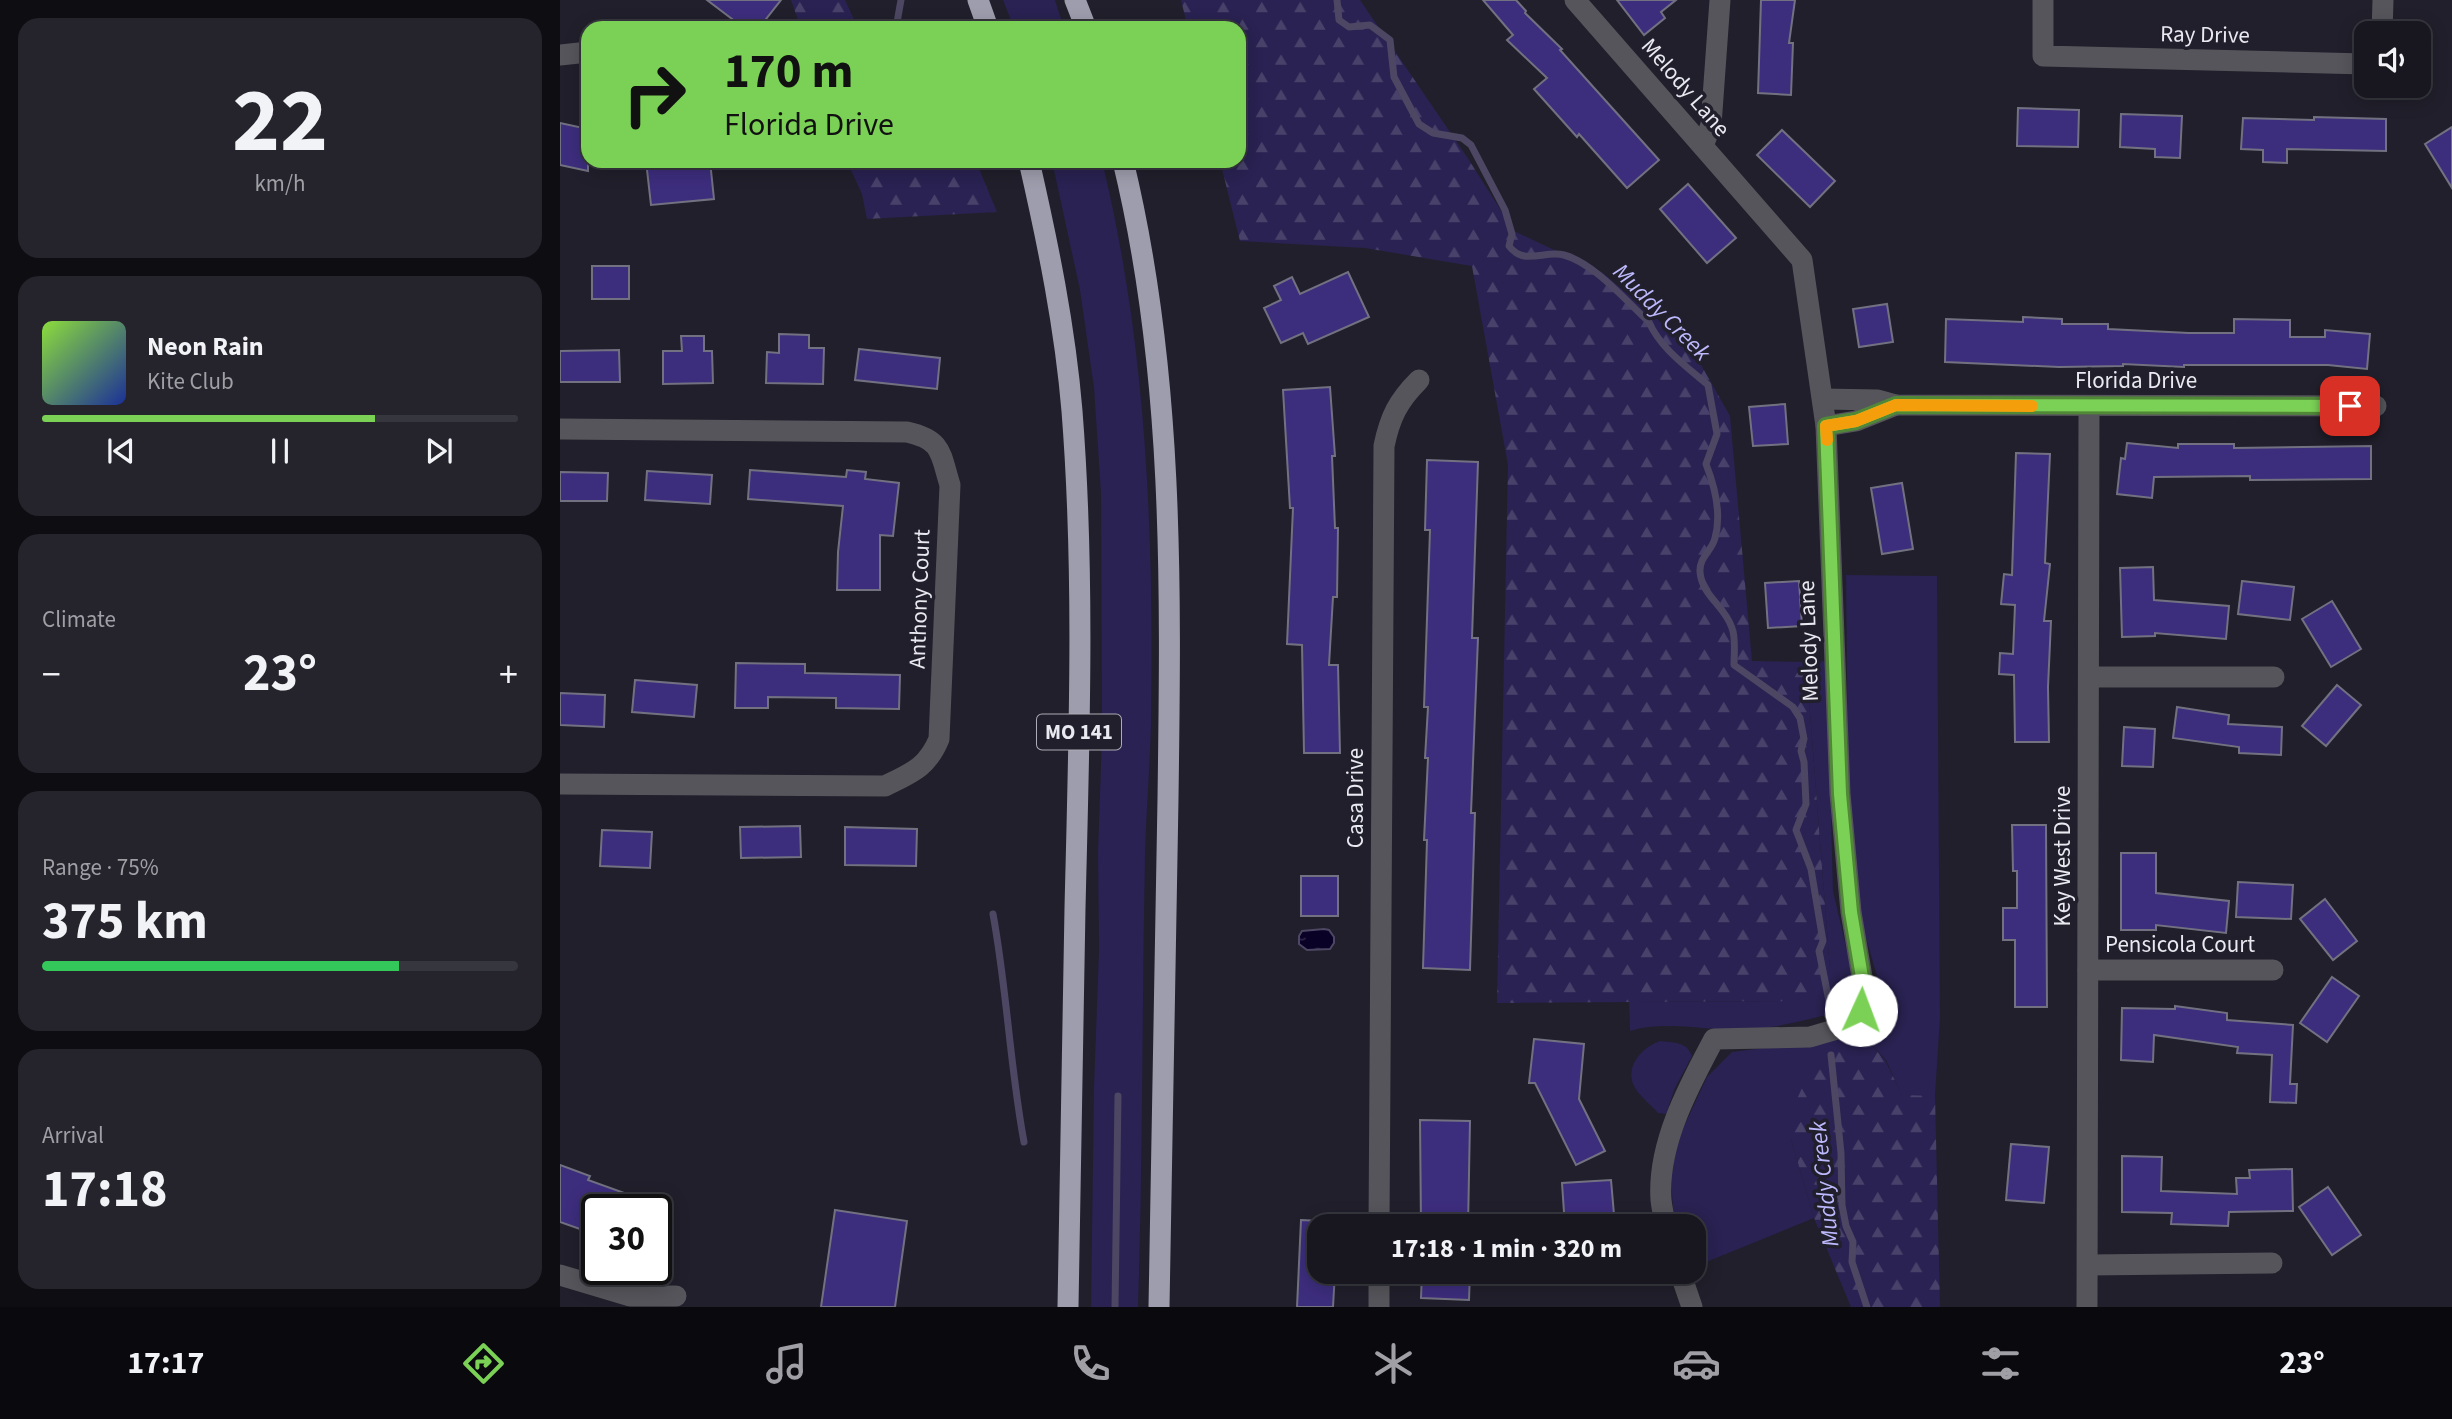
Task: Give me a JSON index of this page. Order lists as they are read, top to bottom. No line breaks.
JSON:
{"streets":{"highway":["MO 141"],"street":["Ray Drive","Melody Lane","Florida Drive","Anthony Court","Casa Drive","Key West Drive","Pensicola Court"]},"crossings":[["Melody Lane","Florida Drive"],["Florida Drive","Key West Drive"],["Key West Drive","Pensicola Court"]],"water":["Muddy Creek"],"page":{"tile":[["22","km/h"],"Climate",["Range · 75%","375 km"],["Arrival","17:18"]],"turn":["170 m","Florida Drive"],"song":["Neon Rain","Kite Club"],"heat":["−","23°","+"],"limit":"30","trip":"17:18 · 1 min · 320 m","tabs":["17:17","23°"]}}
